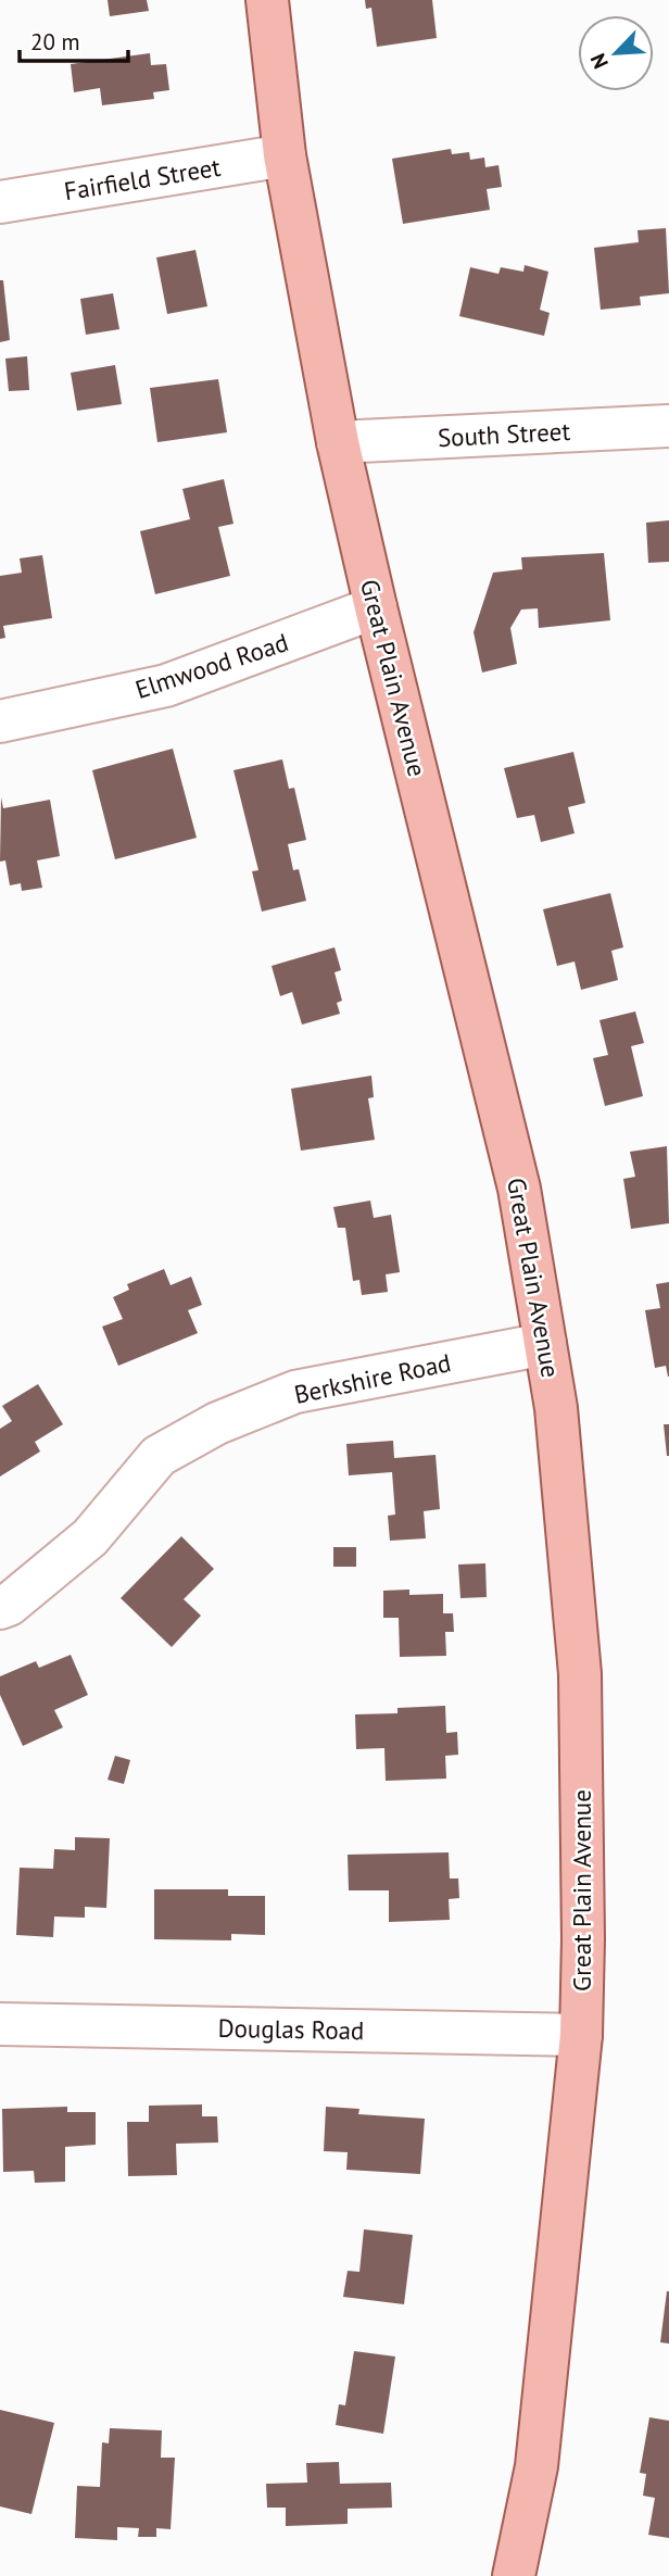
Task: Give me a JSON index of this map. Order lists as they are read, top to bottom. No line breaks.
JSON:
{"streets":{"main road":["Great Plain Avenue"],"street":["Fairfield Street","South Street","Elmwood Road","Berkshire Road","Douglas Road"]},"crossings":[["Fairfield Street","Great Plain Avenue"],["South Street","Great Plain Avenue"],["Elmwood Road","Great Plain Avenue"],["Great Plain Avenue","Berkshire Road"],["Great Plain Avenue","Douglas Road"]],"scale_bar":"20 m","north":"bottom left"}
